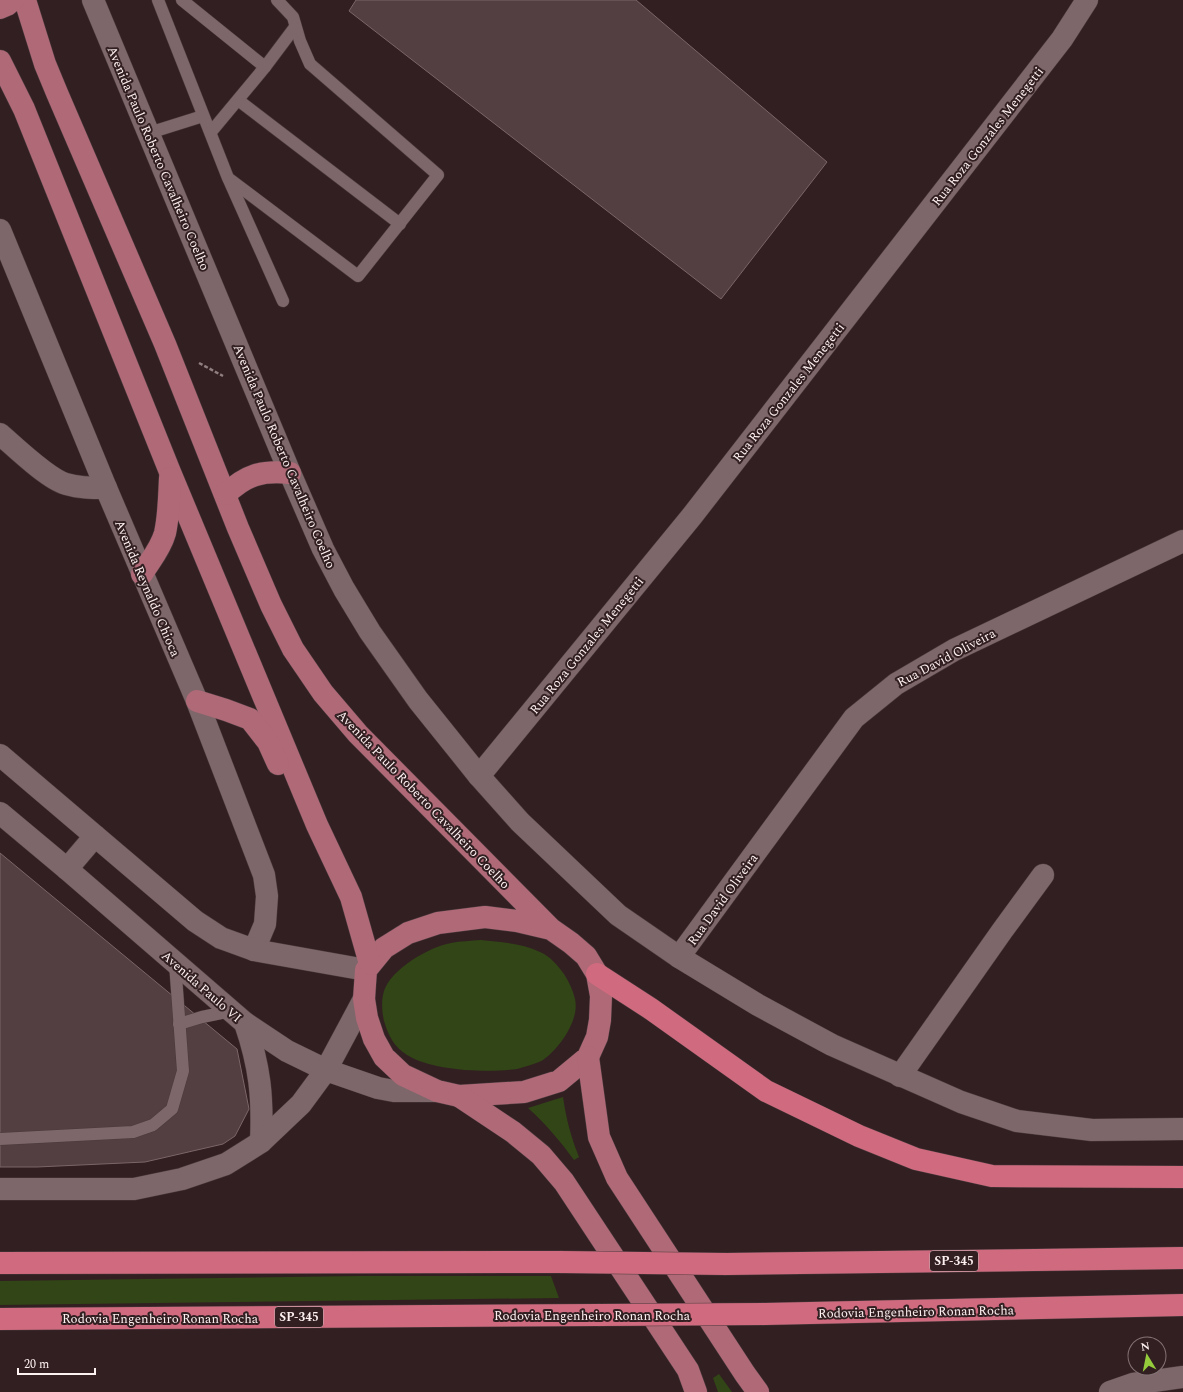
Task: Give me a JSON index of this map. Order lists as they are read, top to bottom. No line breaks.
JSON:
{"streets":{"highway":["SP-345","Rodovia Engenheiro Ronan Rocha"],"main road":["Avenida Paulo Roberto Cavalheiro Coelho"],"street":["Rua Roza Gonzales Menegetti","Avenida Reynaldo Chioca","Rua David Oliveira","Avenida Paulo VI"]},"crossings":[["Rua Roza Gonzales Menegetti","Avenida Paulo Roberto Cavalheiro Coelho"],["Avenida Paulo Roberto Cavalheiro Coelho","Rua David Oliveira"]],"scale_bar":"20 m","north":"top"}
